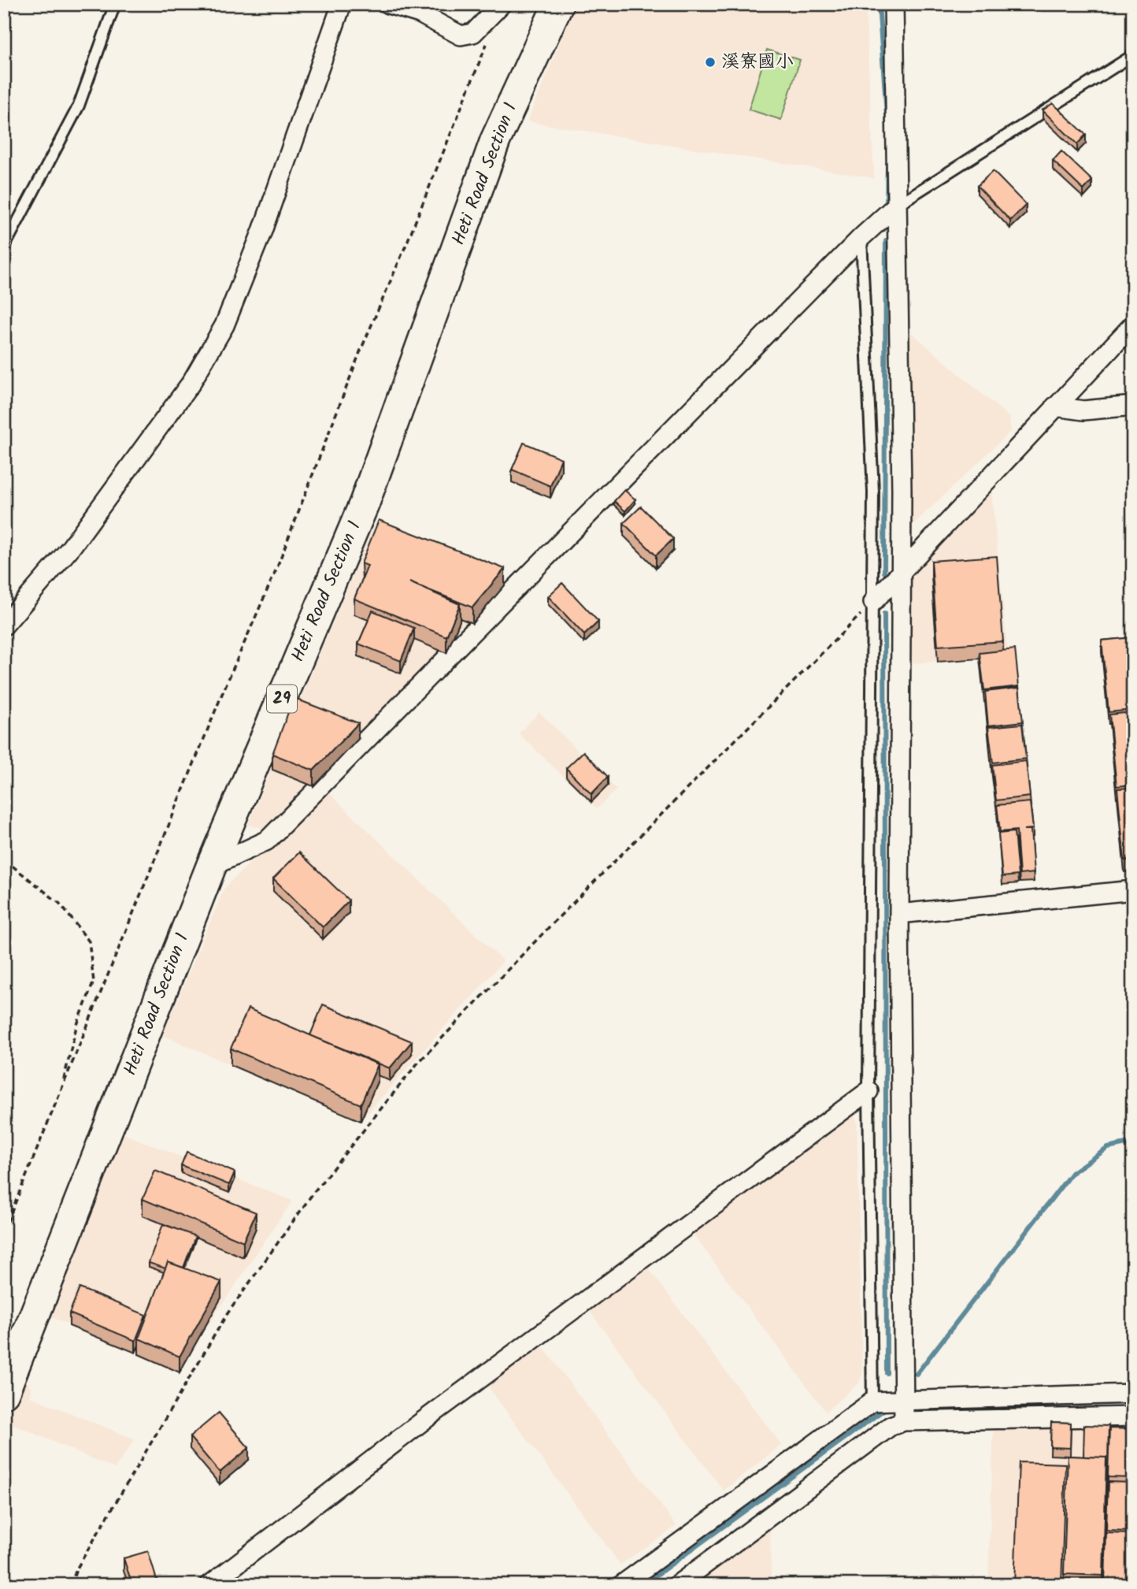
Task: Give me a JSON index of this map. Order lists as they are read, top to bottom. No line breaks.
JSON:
{"streets":{"main road":["Heti Road Section 1","29"]},"places":["溪寮國小"]}
